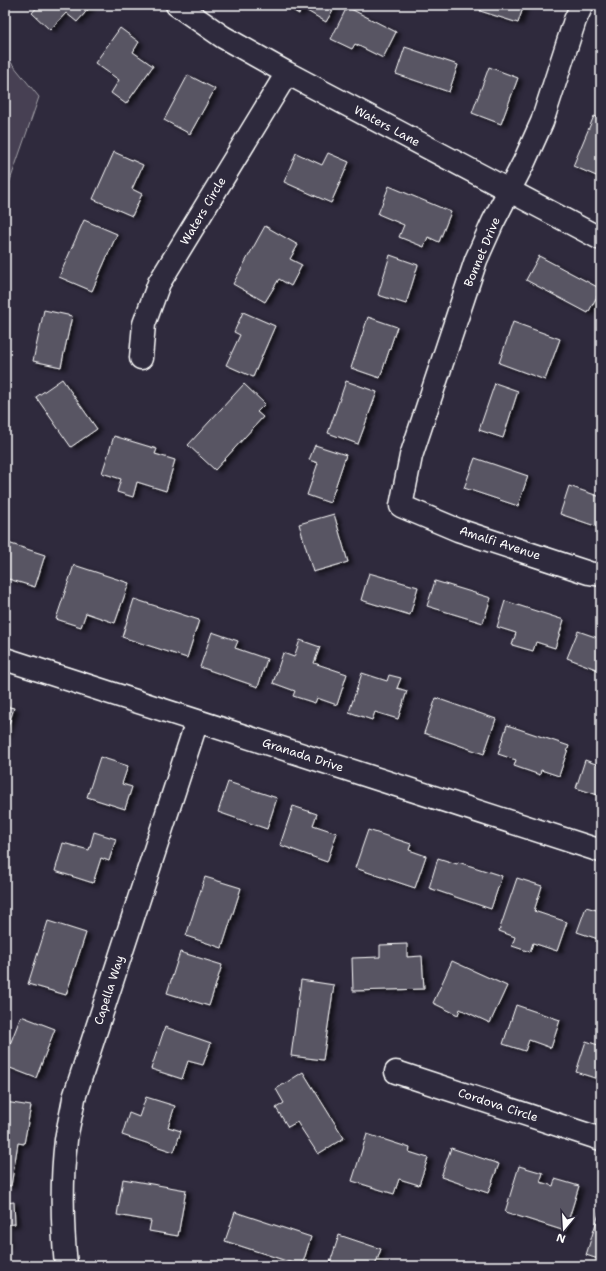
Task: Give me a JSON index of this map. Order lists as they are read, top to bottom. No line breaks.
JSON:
{"streets":{"street":["Waters Lane","Waters Circle","Bonnet Drive","Amalfi Avenue","Granada Drive","Capella Way","Cordova Circle"]},"crossings":[["Waters Lane","Waters Circle"],["Waters Lane","Bonnet Drive"],["Bonnet Drive","Amalfi Avenue"],["Granada Drive","Capella Way"]],"north":"bottom"}
